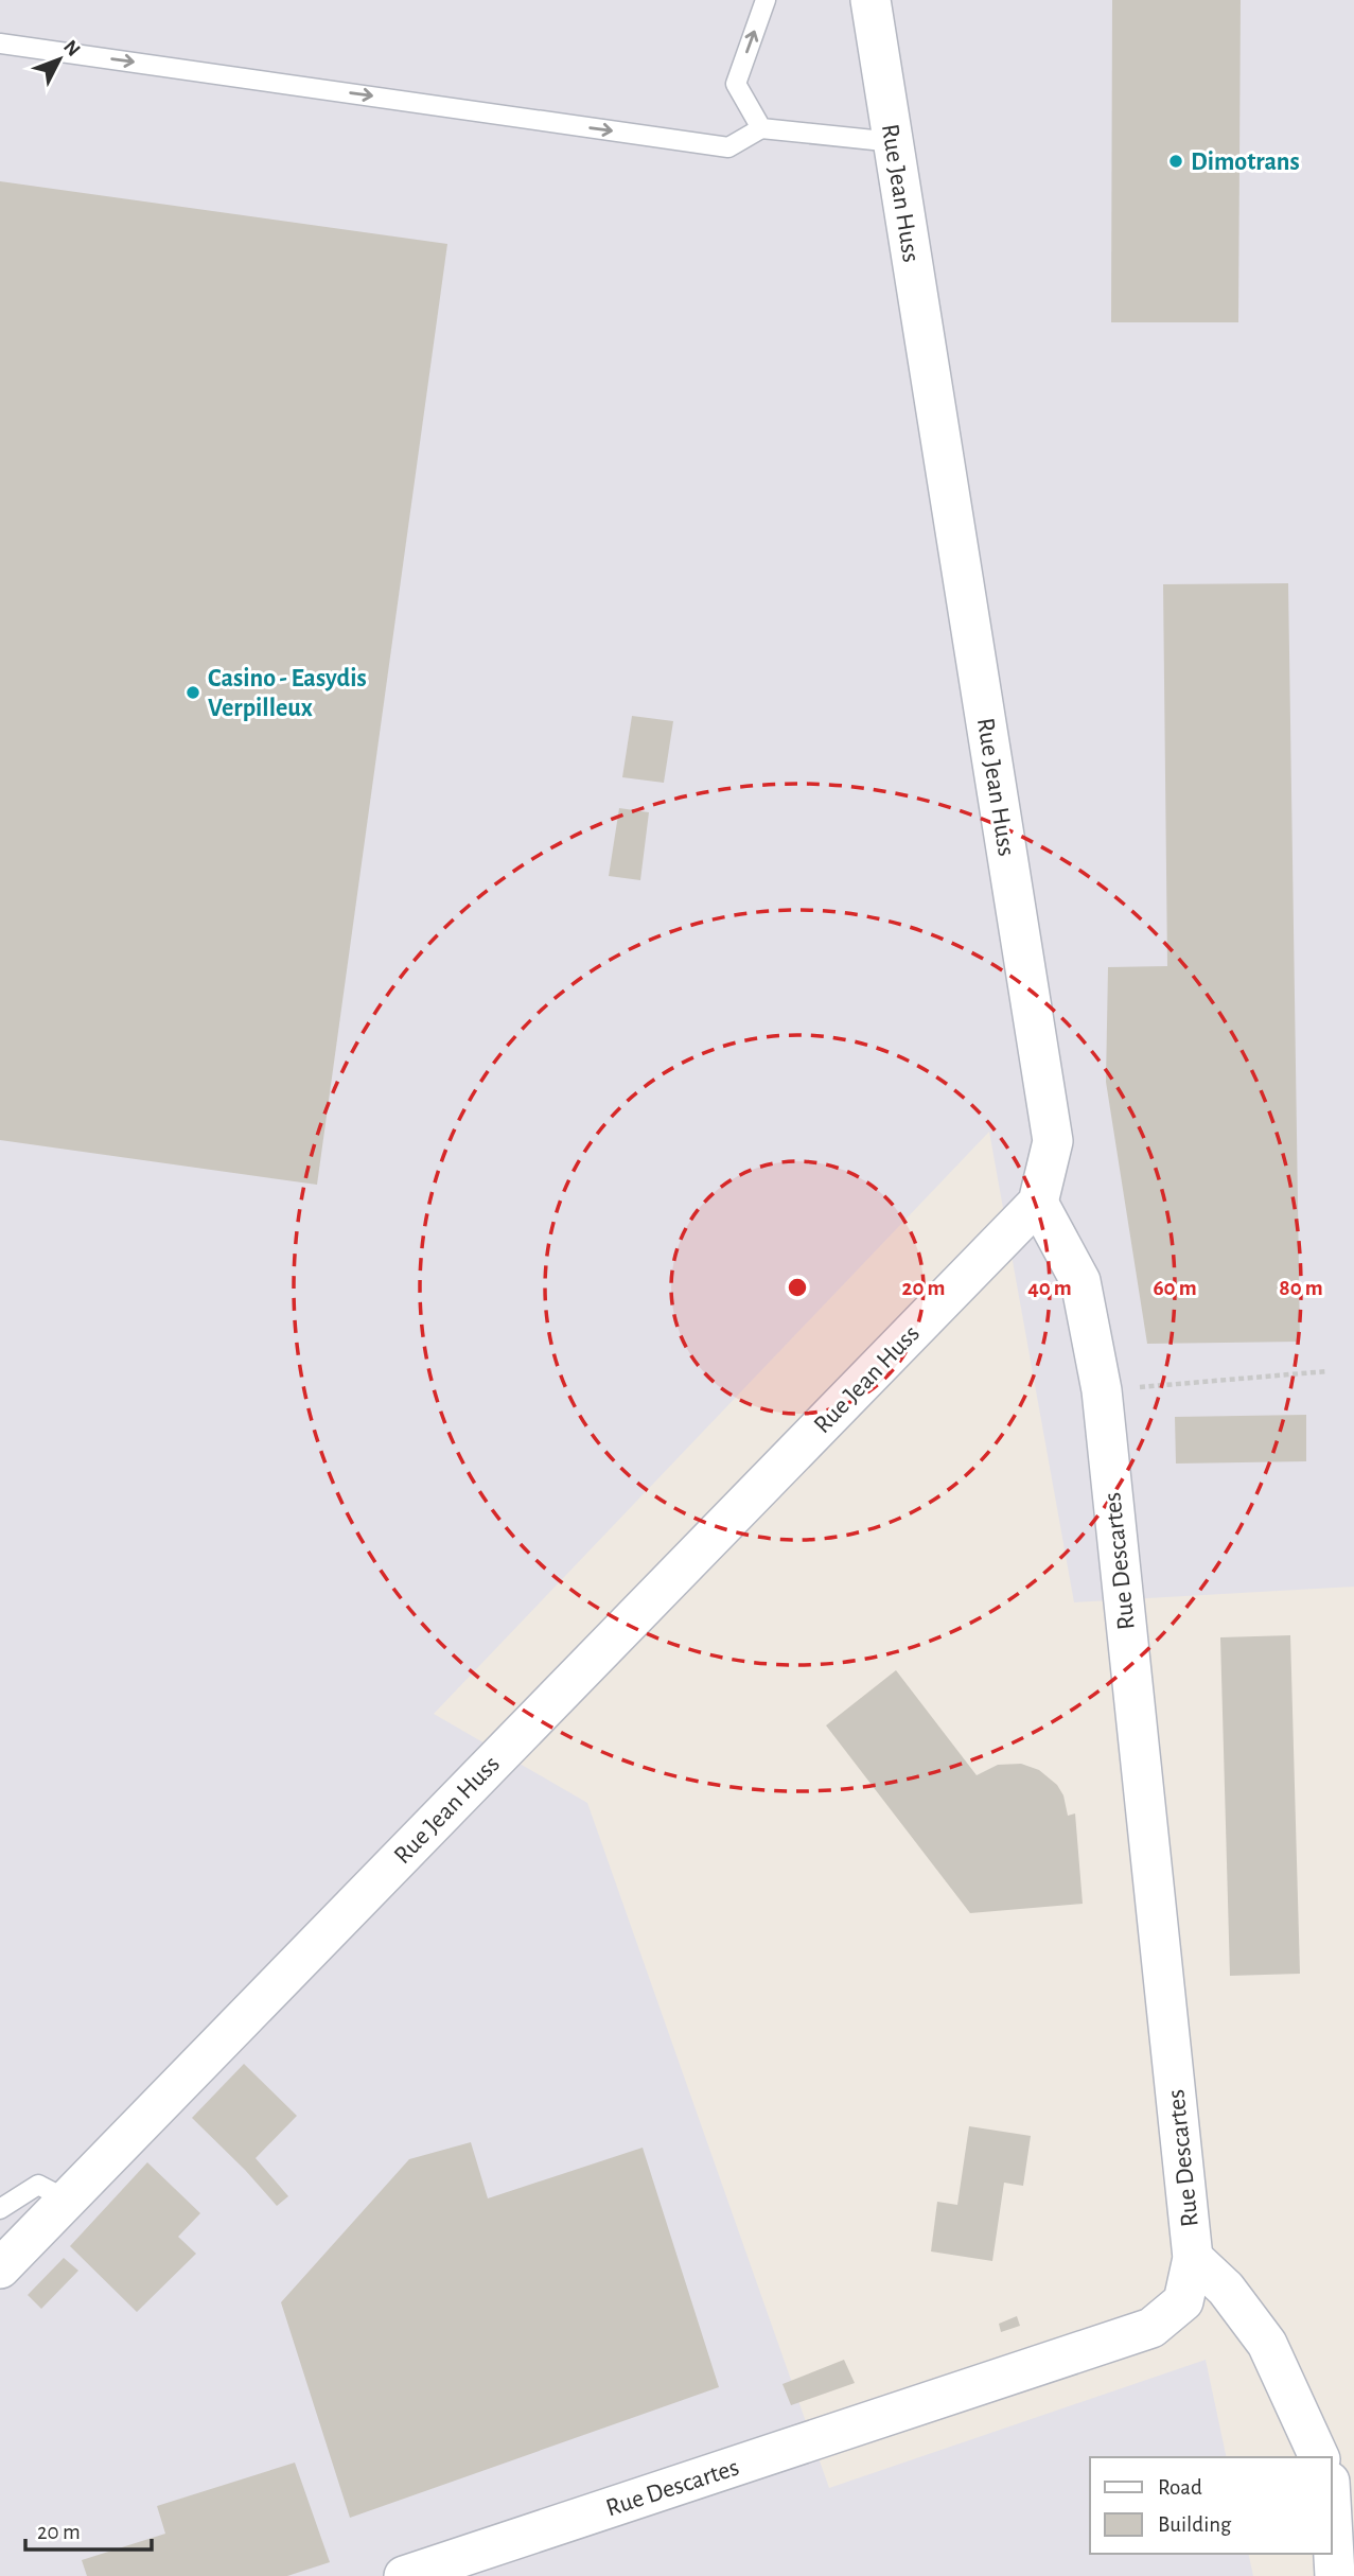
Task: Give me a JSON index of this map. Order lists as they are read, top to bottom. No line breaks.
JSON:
{"streets":{"street":["Rue Jean Huss","Rue Descartes"]},"crossings":[["Rue Jean Huss","Rue Descartes"]],"places":["Dimotrans","Casino - Easydis Verpilleux"],"legend":["Road","Building"],"scale_bar":"20 m","north":"top right","rings":["20 m","40 m","60 m","80 m"]}
